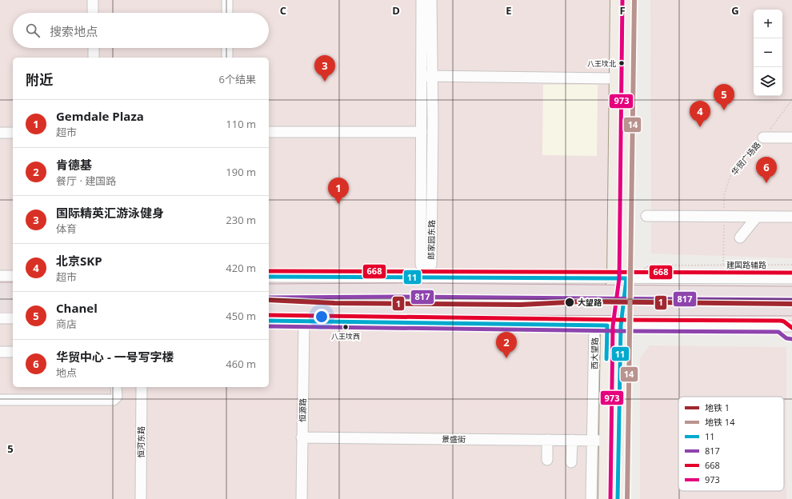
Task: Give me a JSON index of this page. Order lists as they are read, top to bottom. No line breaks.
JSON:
{"streets":{"main road":["西大望路"],"street":["郎家园东路","恒源路","景盛街","恒河东路"],"path":["华贸广场路","建国路辅路"]},"crossings":[["华贸广场路","建国路辅路"],["西大望路","景盛街"],["恒源路","景盛街"]],"places":["八王坟北","大望路","八王坟西"],"lines":["metro line 14","transit line 973","transit line 668","transit line 11","transit line 817","metro line 1"],"legend":["地铁 1","地铁 14","11","817","668","973"],"page":{"map_buttons":["+","−"],"search":"搜索地点","pins":["3","5","4","6","1","2"],"heading":["附近","6个结果"],"list":[{"mark":"1","name":"Gemdale Plaza","note":"超市","value":"110 m"},{"mark":"2","name":"肯德基","note":"餐厅 · 建国路","value":"190 m"},{"mark":"3","name":"国际精英汇游泳健身","note":"体育","value":"230 m"},{"mark":"4","name":"北京SKP","note":"超市","value":"420 m"},{"mark":"5","name":"Chanel","note":"商店","value":"450 m"},{"mark":"6","name":"华贸中心 - 一号写字楼","note":"地点","value":"460 m"}]},"grid":{"columns":["C","D","E","F","G"],"rows":["5"]}}
